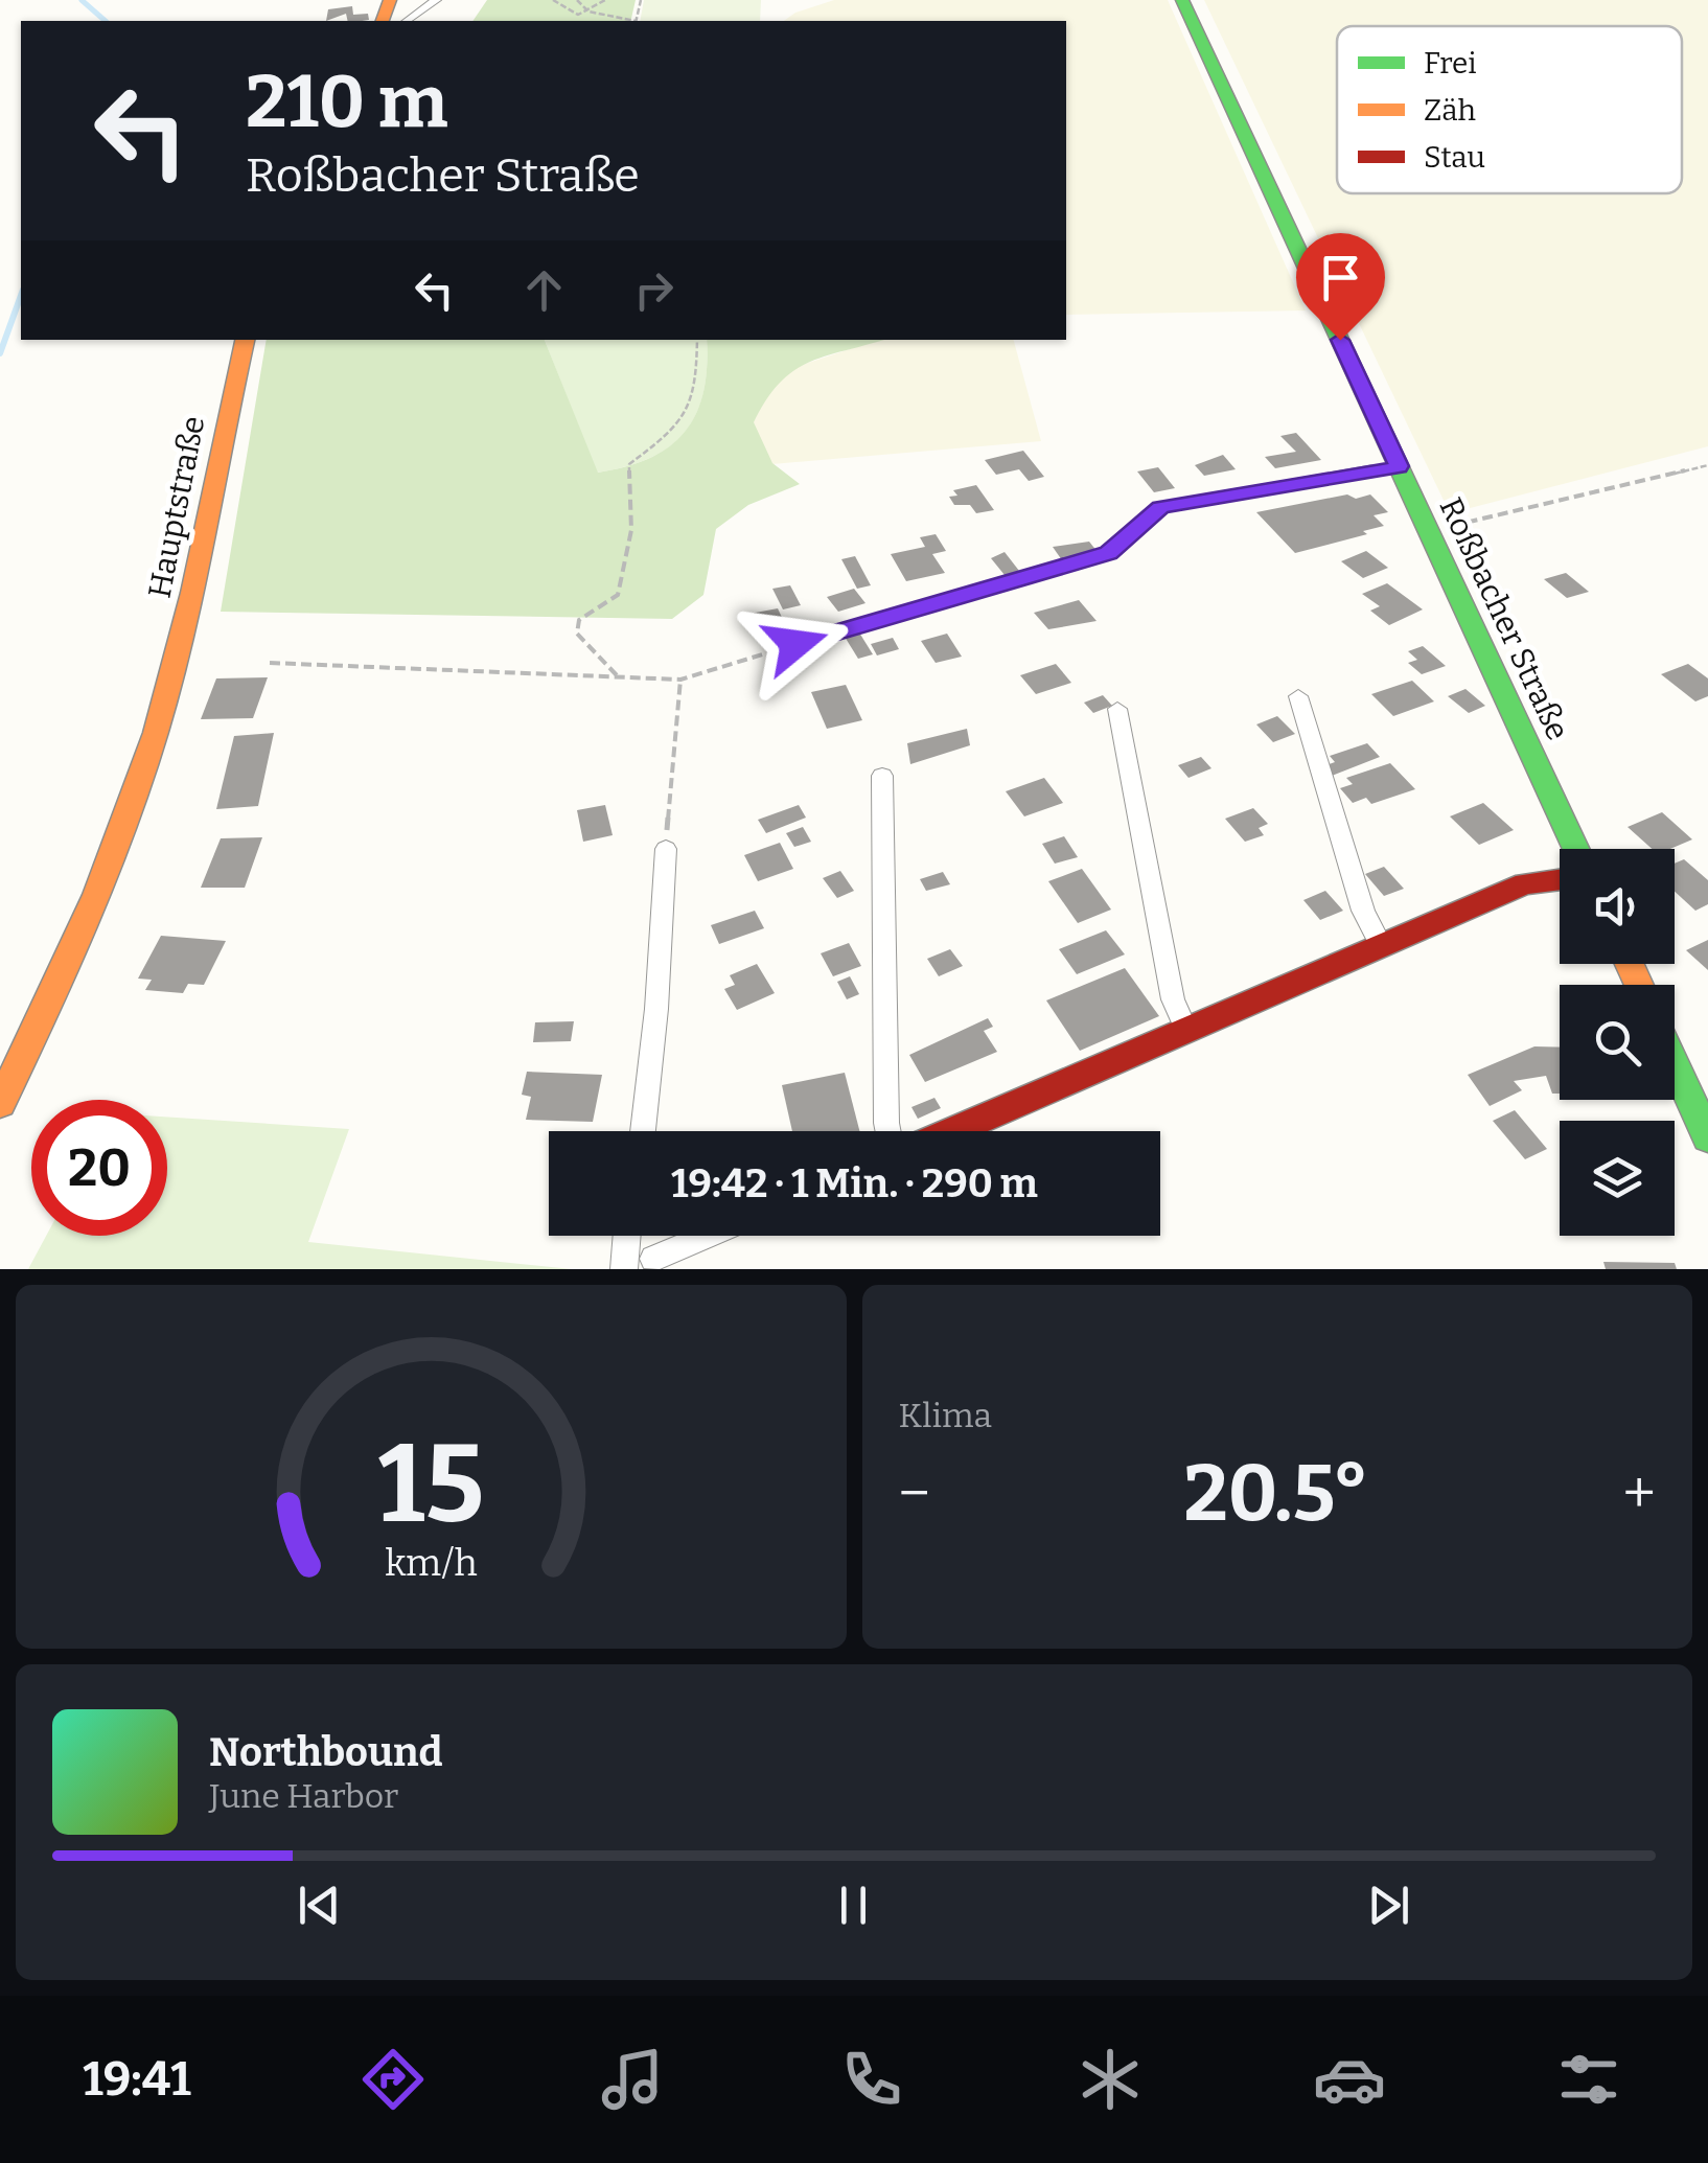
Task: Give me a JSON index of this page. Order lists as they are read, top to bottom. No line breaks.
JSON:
{"streets":{"street":["Hauptstraße","Roßbacher Straße"]},"legend":["Frei","Zäh","Stau"],"page":{"turn":["210 m","Roßbacher Straße"],"limit":"20","trip":"19:42 · 1 Min. · 290 m","tile":"Klima","heat":["−","20.5°","+"],"song":["Northbound","June Harbor"],"tabs":"19:41","gauge":["15","km/h"]}}
